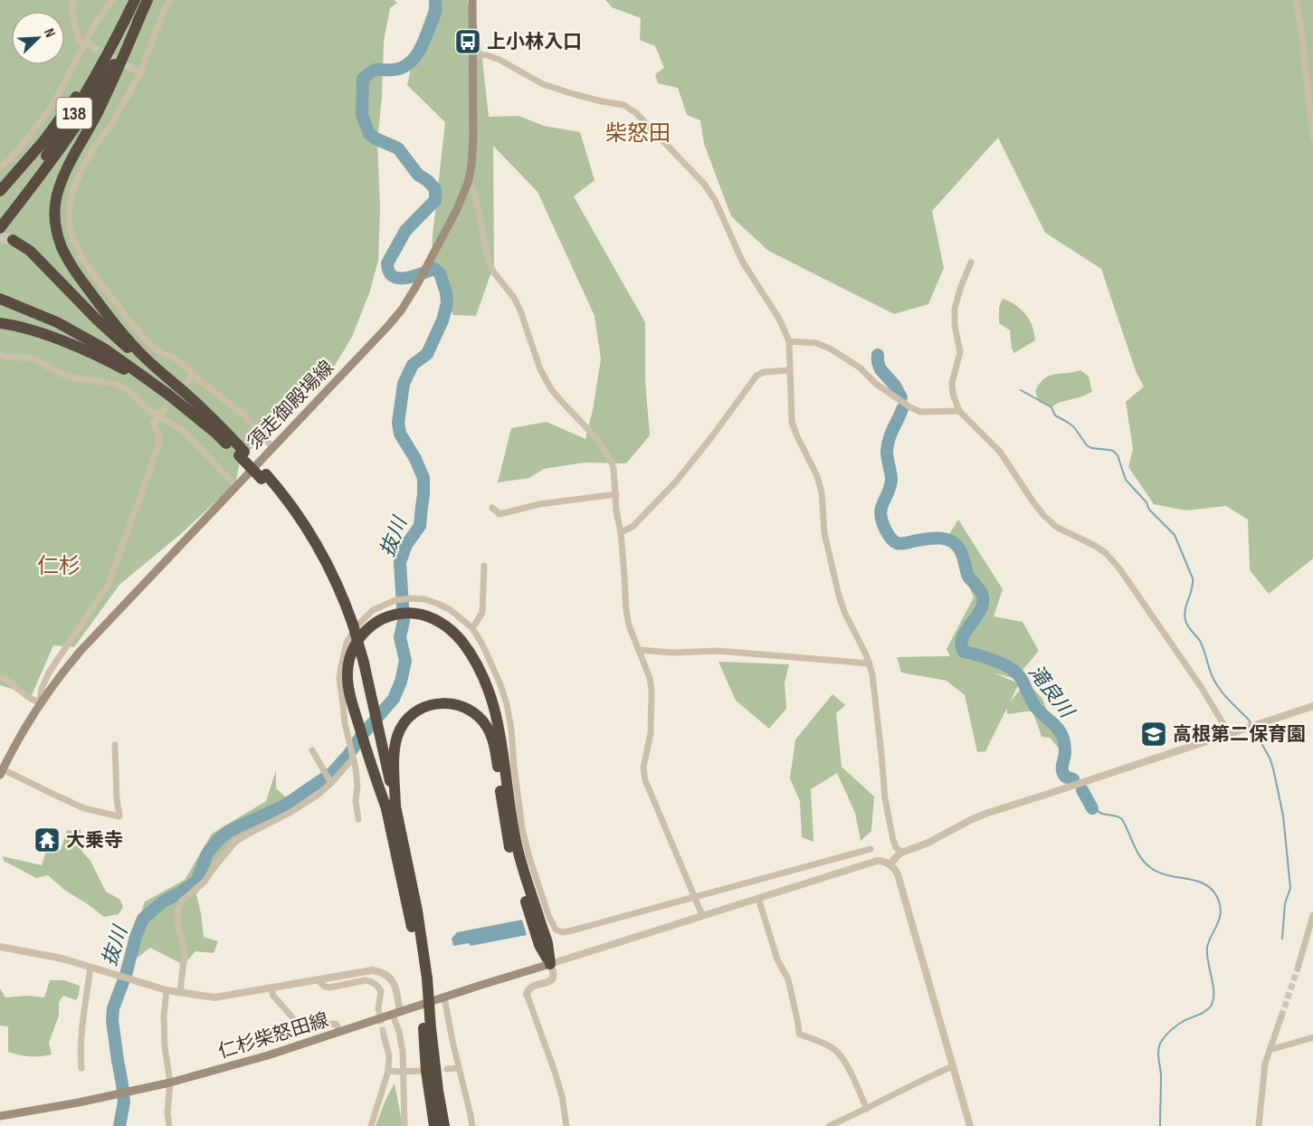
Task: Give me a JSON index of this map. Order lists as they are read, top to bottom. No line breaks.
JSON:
{"streets":{"highway":["138"],"main road":["須走御殿場線","仁杉柴怒田線"]},"districts":["柴怒田","仁杉"],"water":["抜川","滝良川"],"places":{"bus stop":["上小林入口"],"school or university":["高根第二保育園"],"temple":["大乗寺"]},"north":"top right"}
